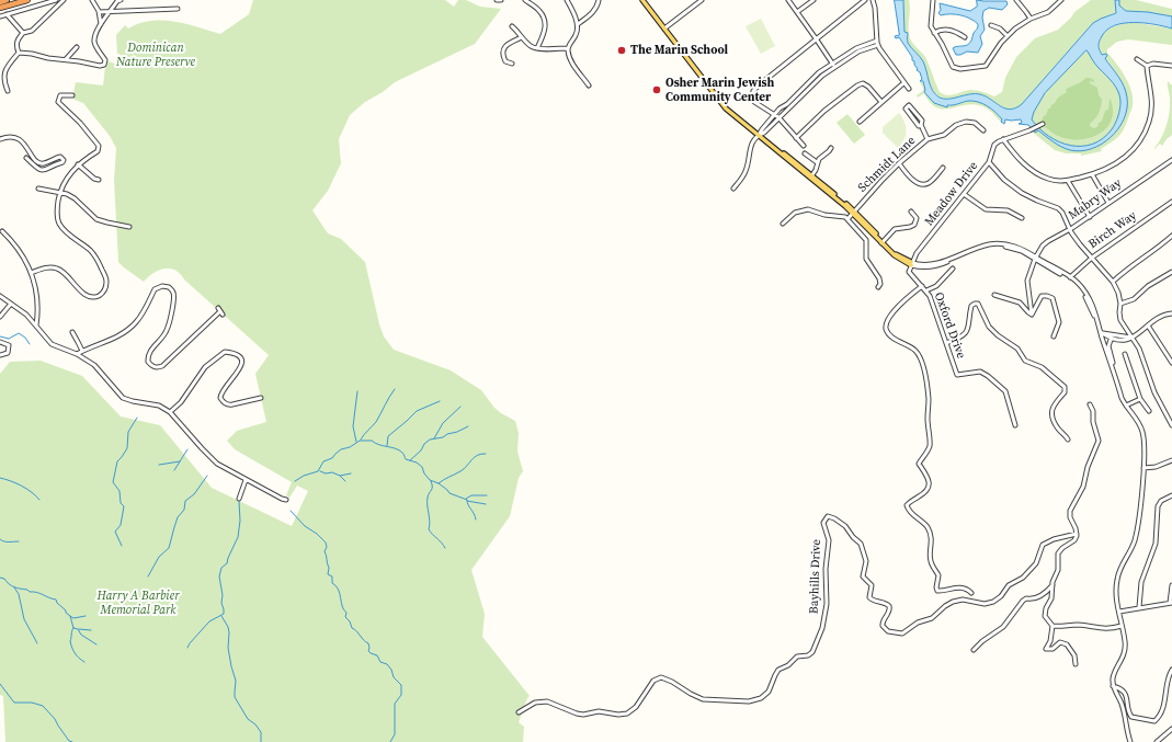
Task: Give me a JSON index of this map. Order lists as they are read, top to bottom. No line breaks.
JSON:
{"streets":{"street":["Schmidt Lane","Meadow Drive","Mabry Way","Birch Way","Oxford Drive","Bayhills Drive"]},"crossings":[["Meadow Drive","Oxford Drive"]],"parks":["Dominican Nature Preserve","Harry A Barbier Memorial Park"],"places":["The Marin School","Osher Marin Jewish Community Center"]}
